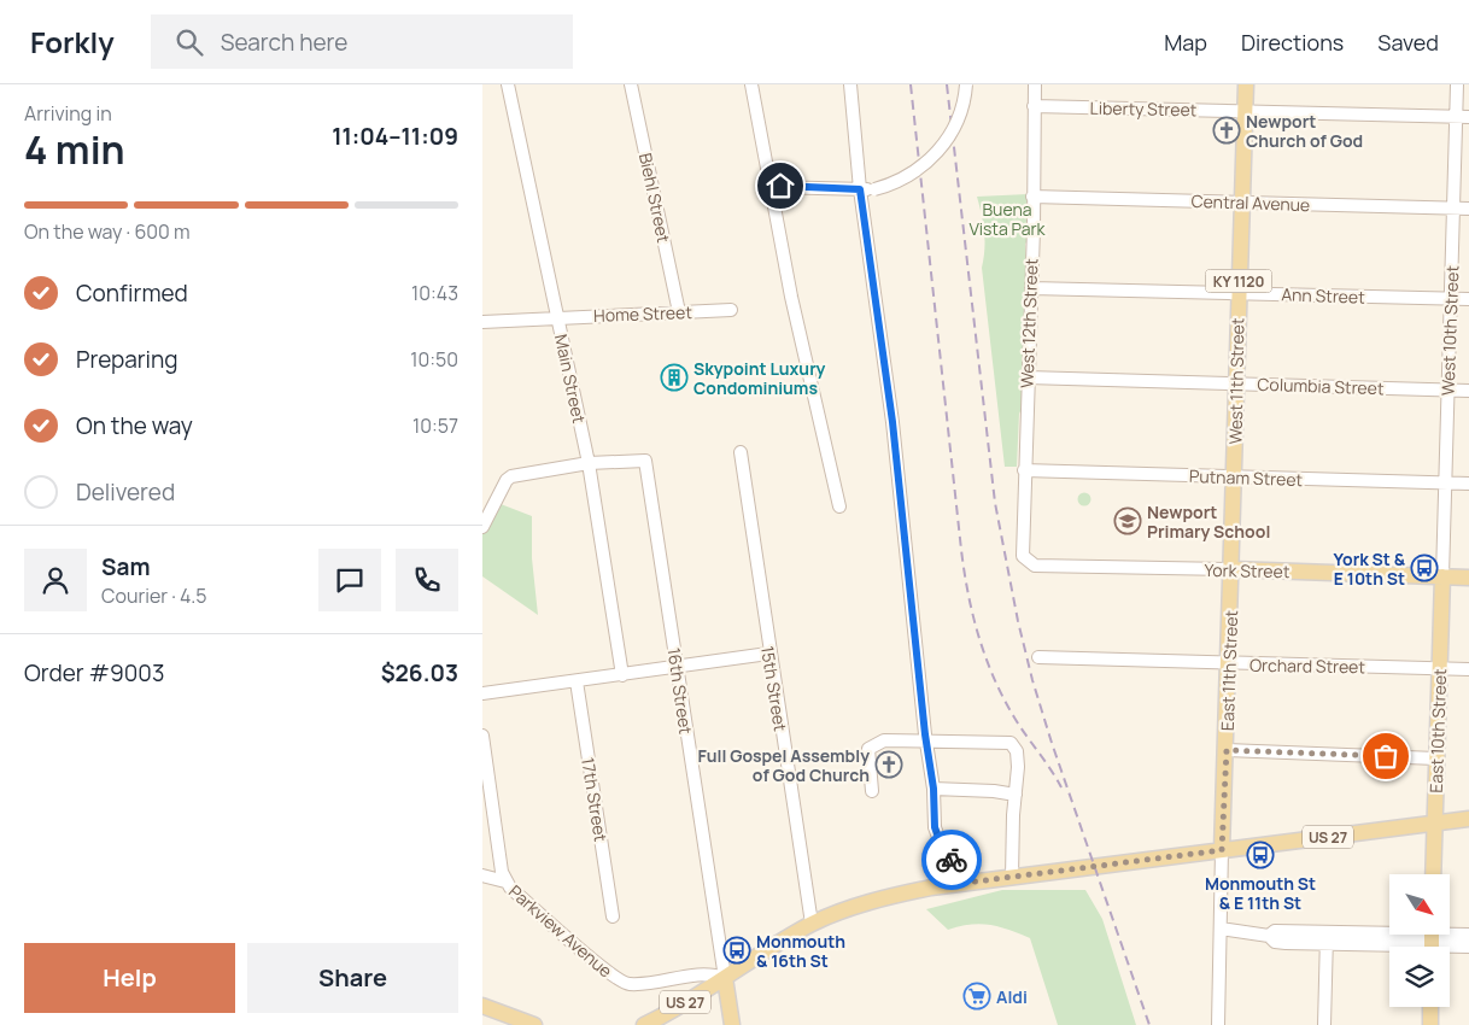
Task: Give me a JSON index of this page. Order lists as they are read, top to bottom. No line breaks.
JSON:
{"streets":{"main road":["KY 1120","West 11th Street","York Street","East 11th Street","East 10th Street","US 27"],"street":["Liberty Street","Biehl Street","Central Avenue","Ann Street","Home Street","West 12th Street","West 10th Street","Main Street","Columbia Street","Putnam Street","Orchard Street","15th Street","16th Street","17th Street","Parkview Avenue"]},"crossings":[["Liberty Street","West 12th Street"],["Liberty Street","West 10th Street"],["Liberty Street","West 11th Street"],["Biehl Street","Home Street"],["Central Avenue","West 12th Street"],["Central Avenue","West 10th Street"],["Central Avenue","West 11th Street"],["Ann Street","West 12th Street"],["Ann Street","West 10th Street"],["Ann Street","West 11th Street"],["Home Street","Main Street"],["West 12th Street","Columbia Street"],["West 12th Street","Putnam Street"],["West 12th Street","York Street"],["West 10th Street","Columbia Street"],["West 10th Street","Putnam Street"],["West 10th Street","York Street"],["West 10th Street","East 10th Street"],["Main Street","16th Street"],["West 11th Street","Columbia Street"],["West 11th Street","Putnam Street"],["West 11th Street","York Street"],["West 11th Street","East 11th Street"],["York Street","East 11th Street"],["York Street","East 10th Street"],["Orchard Street","East 11th Street"],["Orchard Street","East 10th Street"],["East 11th Street","US 27"],["15th Street","US 27"],["16th Street","US 27"],["16th Street","Parkview Avenue"],["East 10th Street","US 27"],["US 27","Parkview Avenue"]],"parks":["Buena Vista Park"],"places":{"church":["Newport Church of God","Full Gospel Assembly of God Church"],"building":["Skypoint Luxury Condominiums"],"school or university":["Newport Primary School"],"bus stop":["York St & E 10th St","Monmouth St & E 11th St","Monmouth & 16th St"],"supermarket":["Aldi"]},"north":"bottom right","page":{"header":"Forkly","search":"Search here","nav":["Map","Directions","Saved"],"heading":["4 min","Arriving in","11:04–11:09"],"panel":["Sam","Courier · 4.5","Order #9003","$26.03"],"bar":"On the way · 600 m","list":[["Confirmed","10:43"],["Preparing","10:50"],["On the way","10:57"],"Delivered"],"buttons":["Help","Share"]}}
